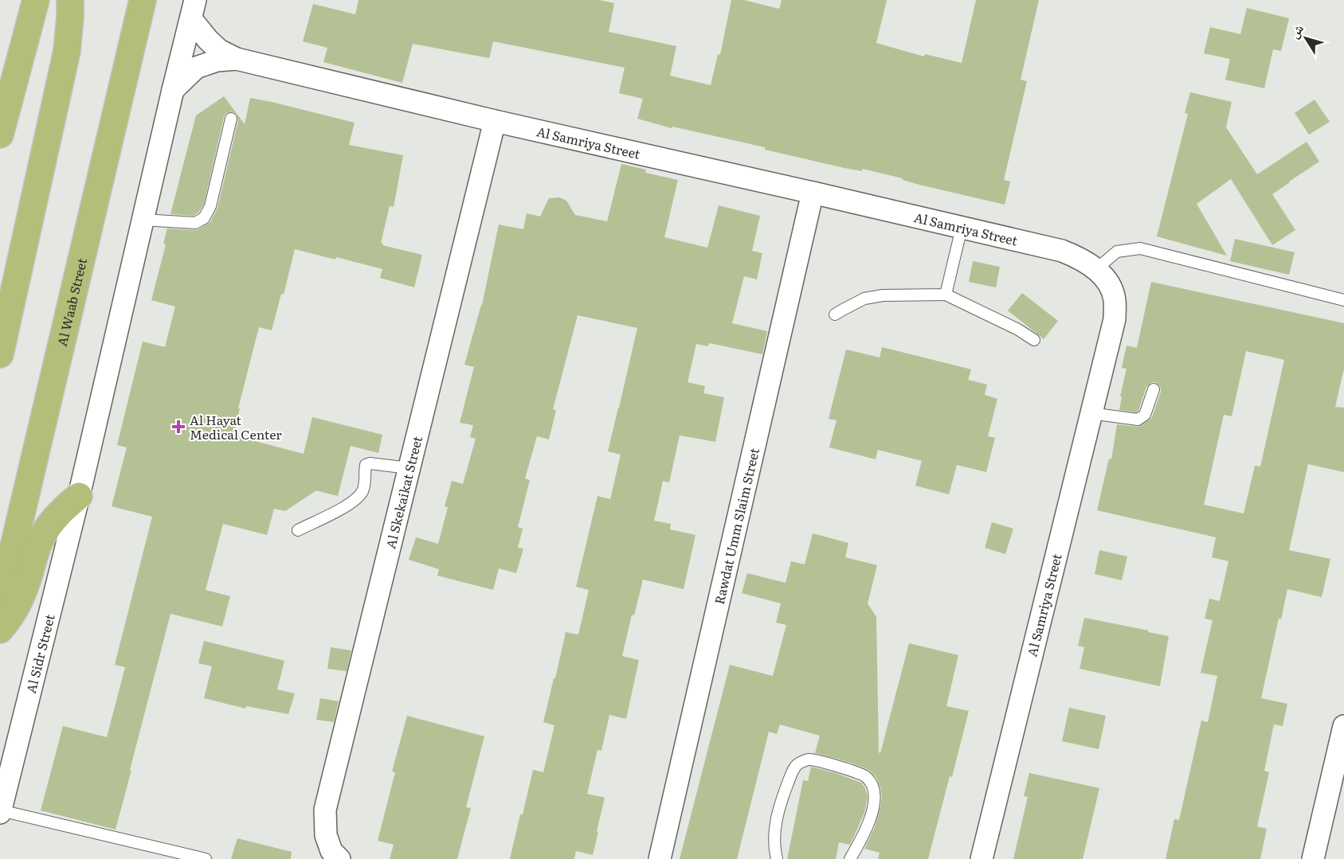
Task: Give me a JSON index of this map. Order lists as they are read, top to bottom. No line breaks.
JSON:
{"streets":{"main road":["Al Waab Street"],"street":["Al Samriya Street","Al Skekaikat Street","Rawdat Umm Slaim Street","Al Sidr Street"]},"crossings":[["Al Samriya Street","Al Skekaikat Street"],["Al Samriya Street","Rawdat Umm Slaim Street"]],"places":{"health":["Al Hayat Medical Center"]},"north":"top left"}
